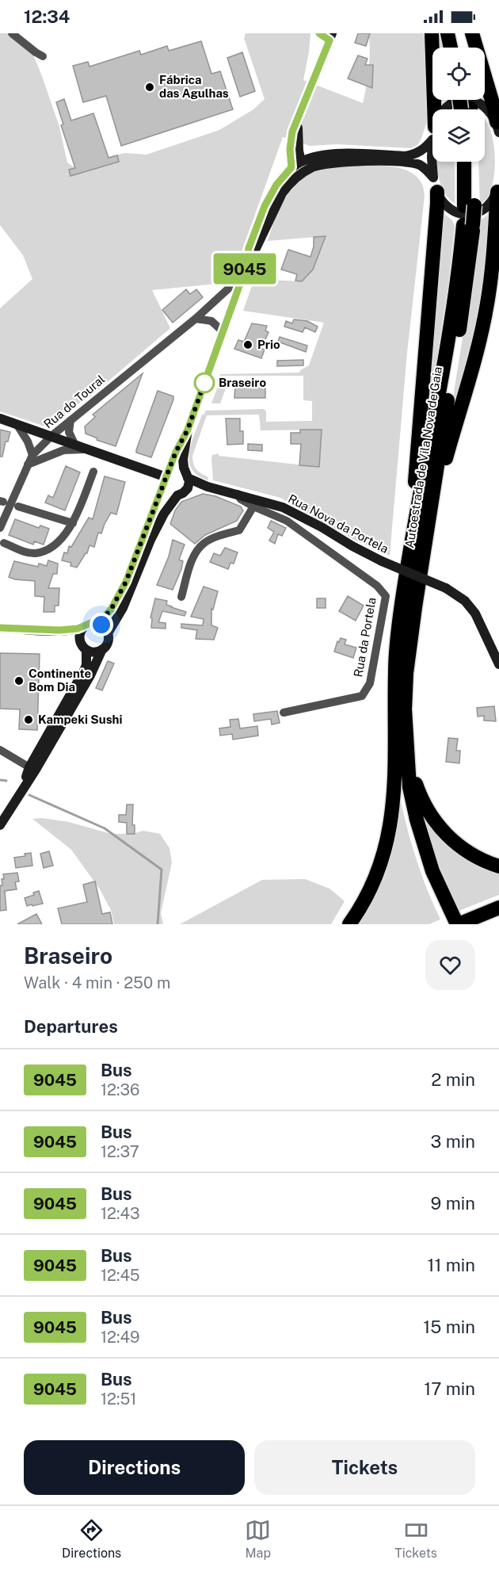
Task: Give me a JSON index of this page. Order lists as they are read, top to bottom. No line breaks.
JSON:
{"streets":{"highway":["Autoestrada de Vila Nova de Gaia"],"main road":["Rua Nova da Portela"],"street":["Rua do Toural","Rua da Portela"]},"crossings":[["Rua Nova da Portela","Rua da Portela"]],"places":["Fábrica das Agulhas","Prio","Braseiro","Continente Bom Dia","Kampeki Sushi"],"lines":["bus line 9045"],"page":{"status":"12:34","on_map":"9045","heading":[["Braseiro","Walk · 4 min · 250 m"],"Departures"],"list":[{"mark":"9045","name":"Bus","note":"12:36","value":"2 min"},{"mark":"9045","name":"Bus","note":"12:37","value":"3 min"},{"mark":"9045","name":"Bus","note":"12:43","value":"9 min"},{"mark":"9045","name":"Bus","note":"12:45","value":"11 min"},{"mark":"9045","name":"Bus","note":"12:49","value":"15 min"},{"mark":"9045","name":"Bus","note":"12:51","value":"17 min"}],"buttons":["Directions","Tickets"],"tabs":["Directions","Map","Tickets"]}}
